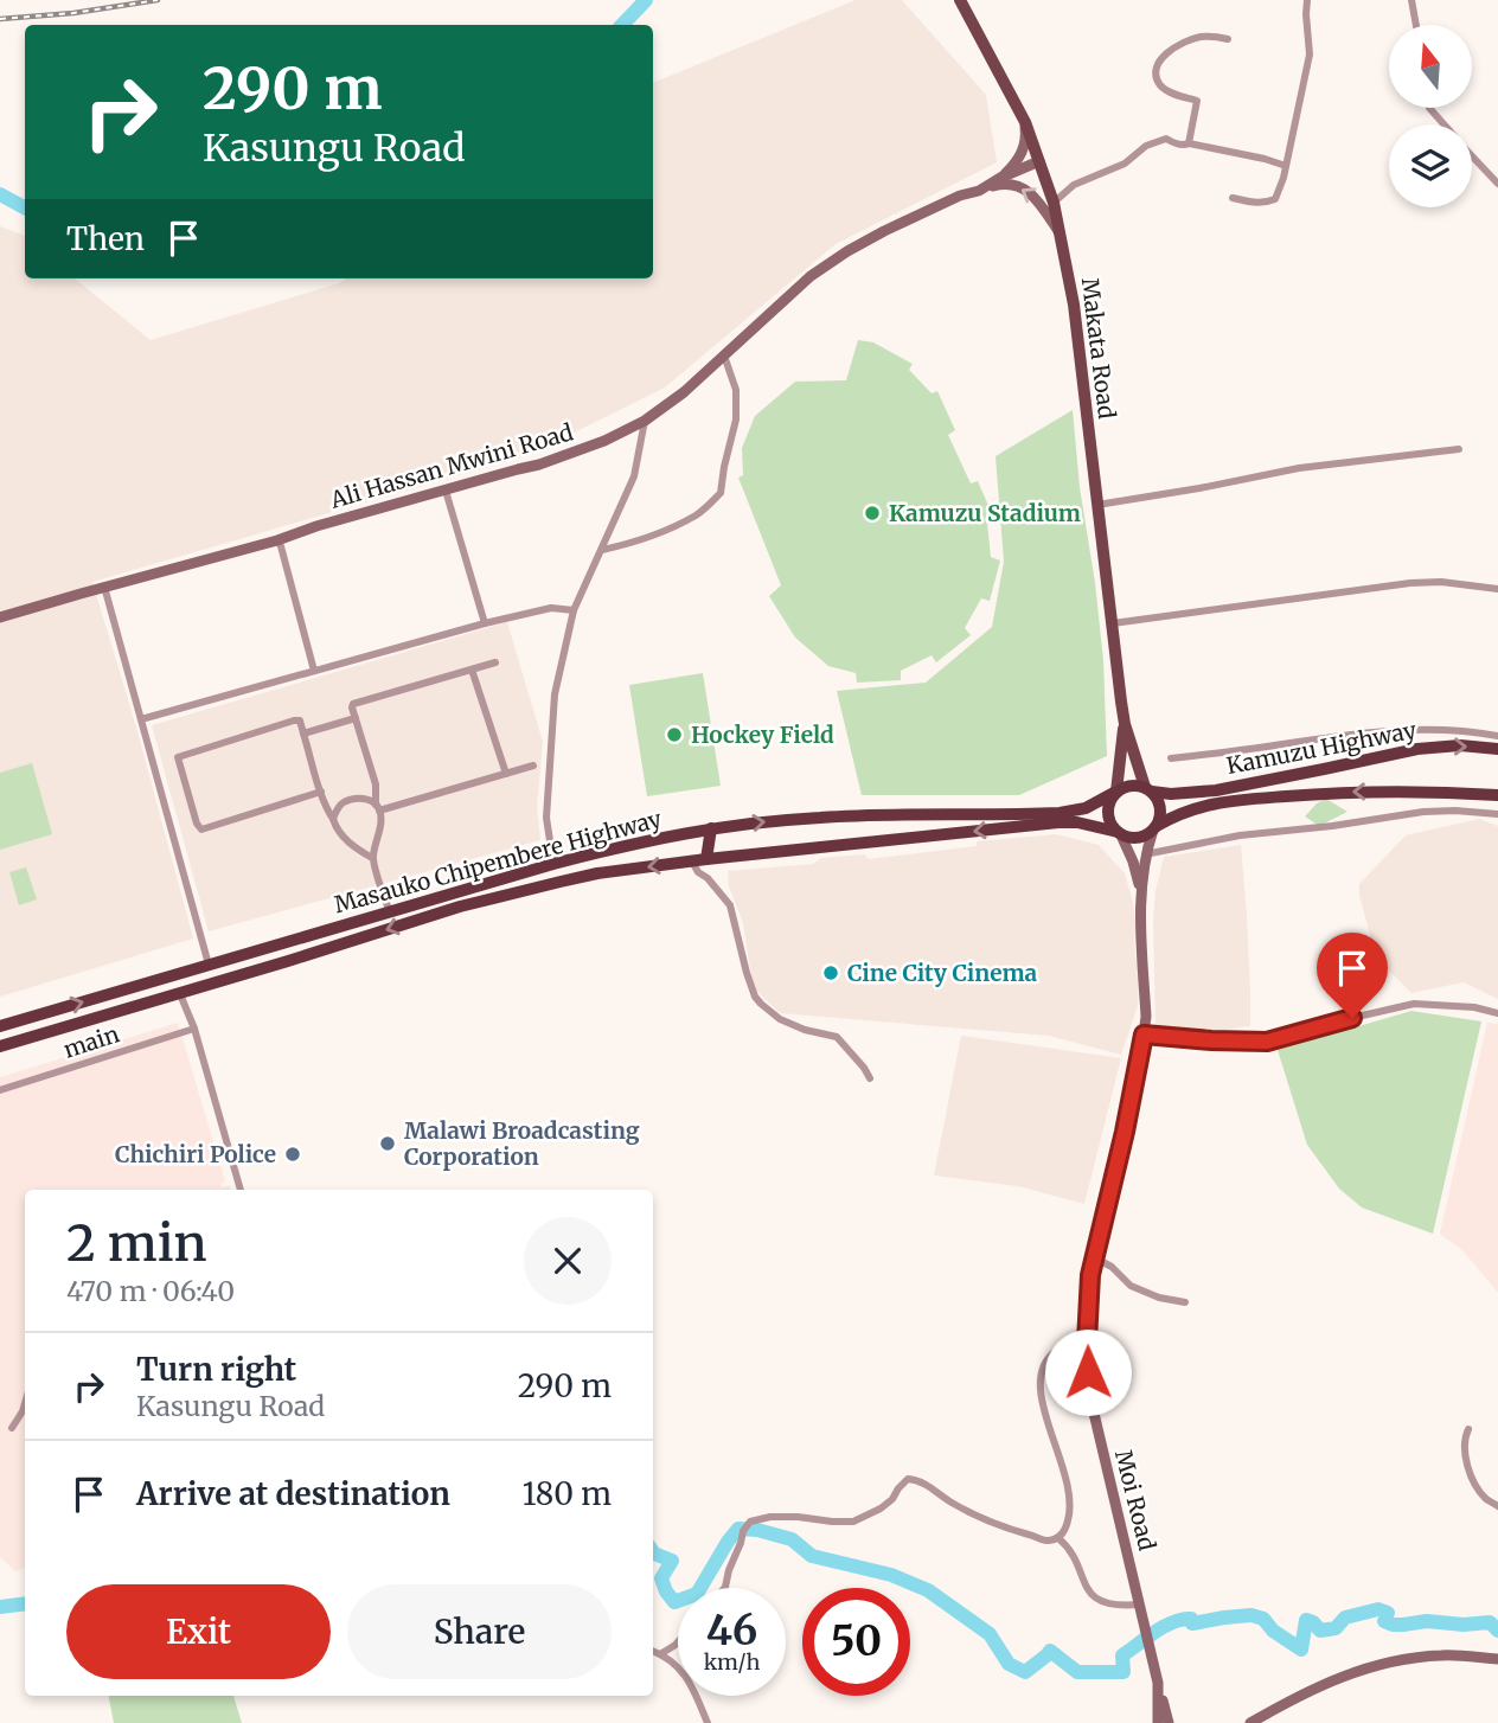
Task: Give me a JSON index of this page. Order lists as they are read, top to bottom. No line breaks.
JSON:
{"streets":{"highway":["Kamuzu Highway","Masauko Chipembere Highway"],"main road":["Makata Road","Ali Hassan Mwini Road","Moi Road"],"street":["main"]},"crossings":[["Makata Road","Ali Hassan Mwini Road"],["Makata Road","Kamuzu Highway"],["Makata Road","Masauko Chipembere Highway"],["Kamuzu Highway","Masauko Chipembere Highway"]],"places":["Kamuzu Stadium","Hockey Field","Cine City Cinema","Malawi Broadcasting Corporation","Chichiri Police"],"north":"top","page":{"turn":["290 m","Kasungu Road"],"then":"Then","heading":["2 min","470 m · 06:40"],"list":[{"name":"Turn right","note":"Kasungu Road","value":"290 m"},{"name":"Arrive at destination","value":"180 m"}],"buttons":["Exit","Share"],"speed":"46 km/h","limit":"50"}}
